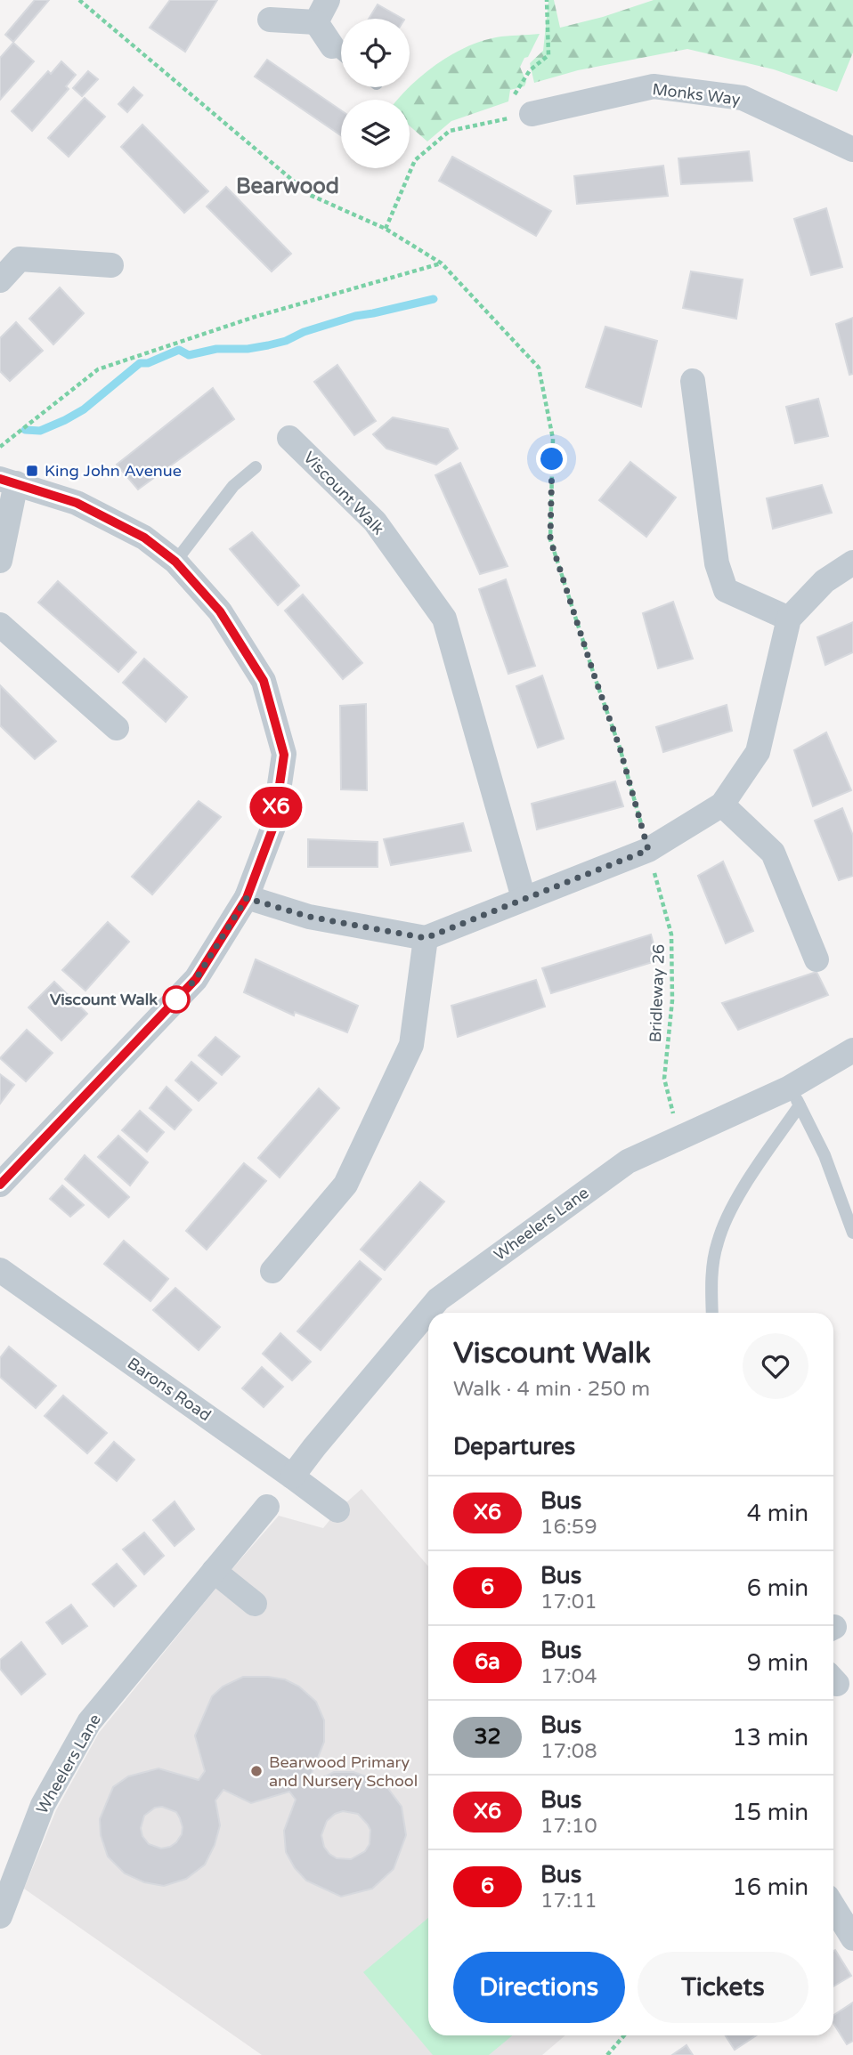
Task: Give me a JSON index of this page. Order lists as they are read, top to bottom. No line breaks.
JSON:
{"streets":{"street":["Monks Way","Viscount Walk","Wheelers Lane","Barons Road"],"path":["Bridleway 26"]},"crossings":[["Bridleway 26","Wheelers Lane"],["Wheelers Lane","Barons Road"]],"districts":["Bearwood"],"places":{"transit":["King John Avenue"],"other":["Viscount Walk","Bearwood Primary and Nursery School"]},"lines":["bus line X6"],"page":{"on_map":"X6","heading":[["Viscount Walk","Walk · 4 min · 250 m"],"Departures"],"list":[{"mark":"X6","name":"Bus","note":"16:59","value":"4 min"},{"mark":"6","name":"Bus","note":"17:01","value":"6 min"},{"mark":"6a","name":"Bus","note":"17:04","value":"9 min"},{"mark":"32","name":"Bus","note":"17:08","value":"13 min"},{"mark":"X6","name":"Bus","note":"17:10","value":"15 min"},{"mark":"6","name":"Bus","note":"17:11","value":"16 min"}],"buttons":["Directions","Tickets"]}}
